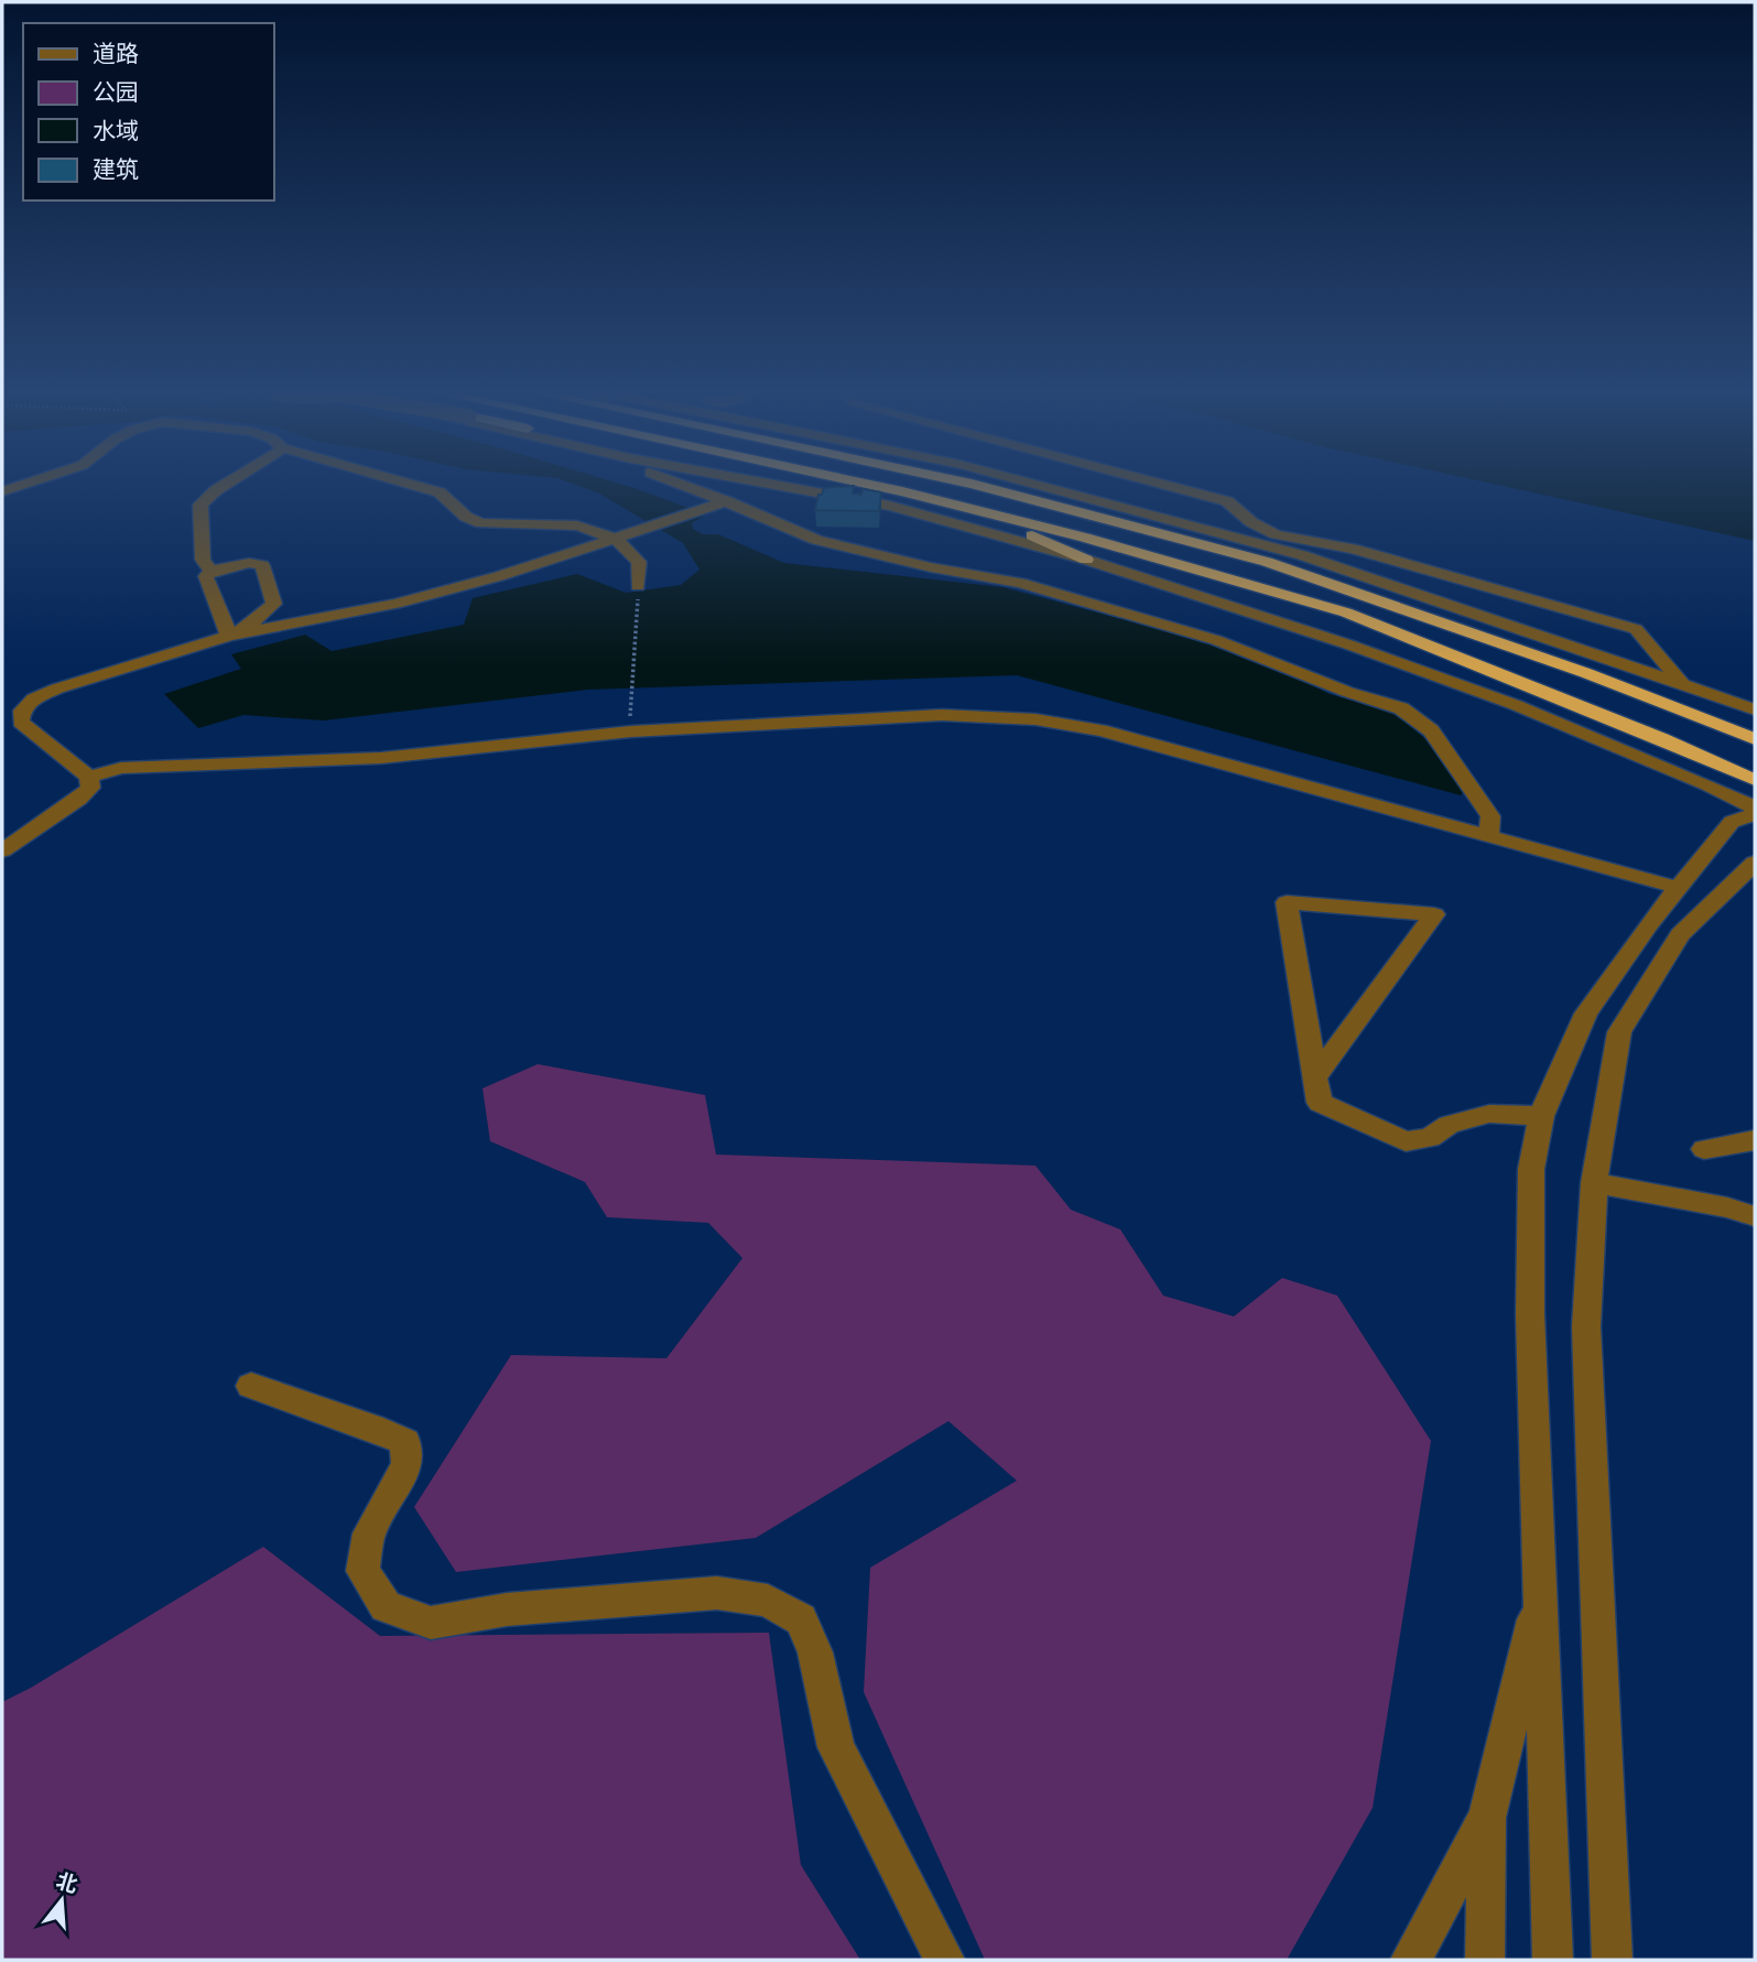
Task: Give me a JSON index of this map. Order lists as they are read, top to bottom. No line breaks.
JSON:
{"legend":["道路","公园","水域","建筑"],"north":"top"}
